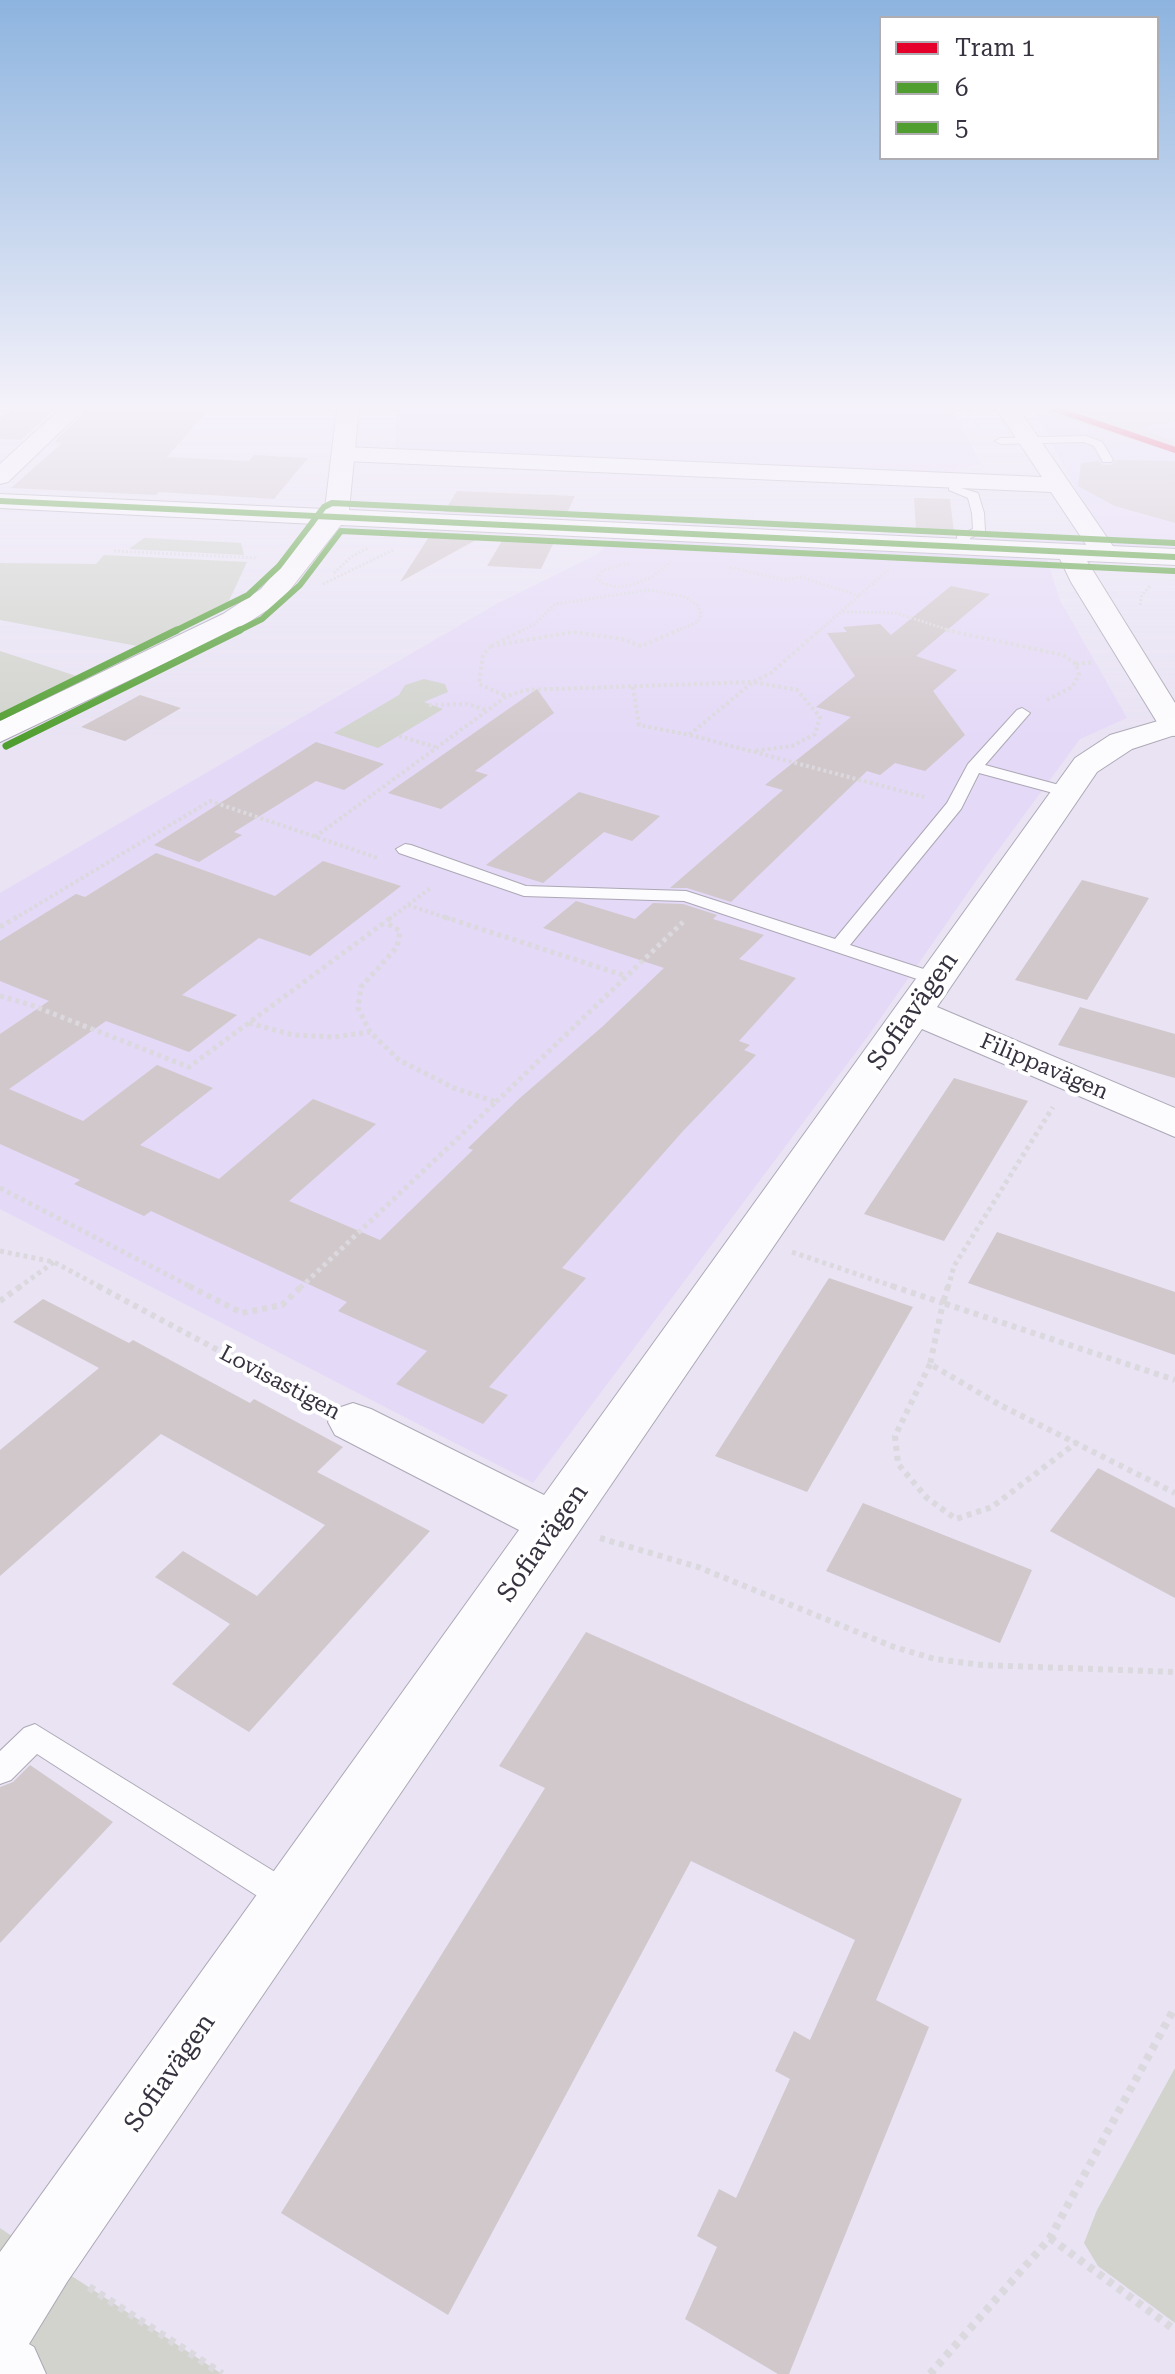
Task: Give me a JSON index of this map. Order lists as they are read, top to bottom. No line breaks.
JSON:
{"streets":{"street":["Sofiavägen","Filippavägen","Lovisastigen"]},"crossings":[["Sofiavägen","Filippavägen"],["Sofiavägen","Lovisastigen"]],"lines":["transit line 6","transit line 5"],"legend":["Tram 1","6","5"]}
